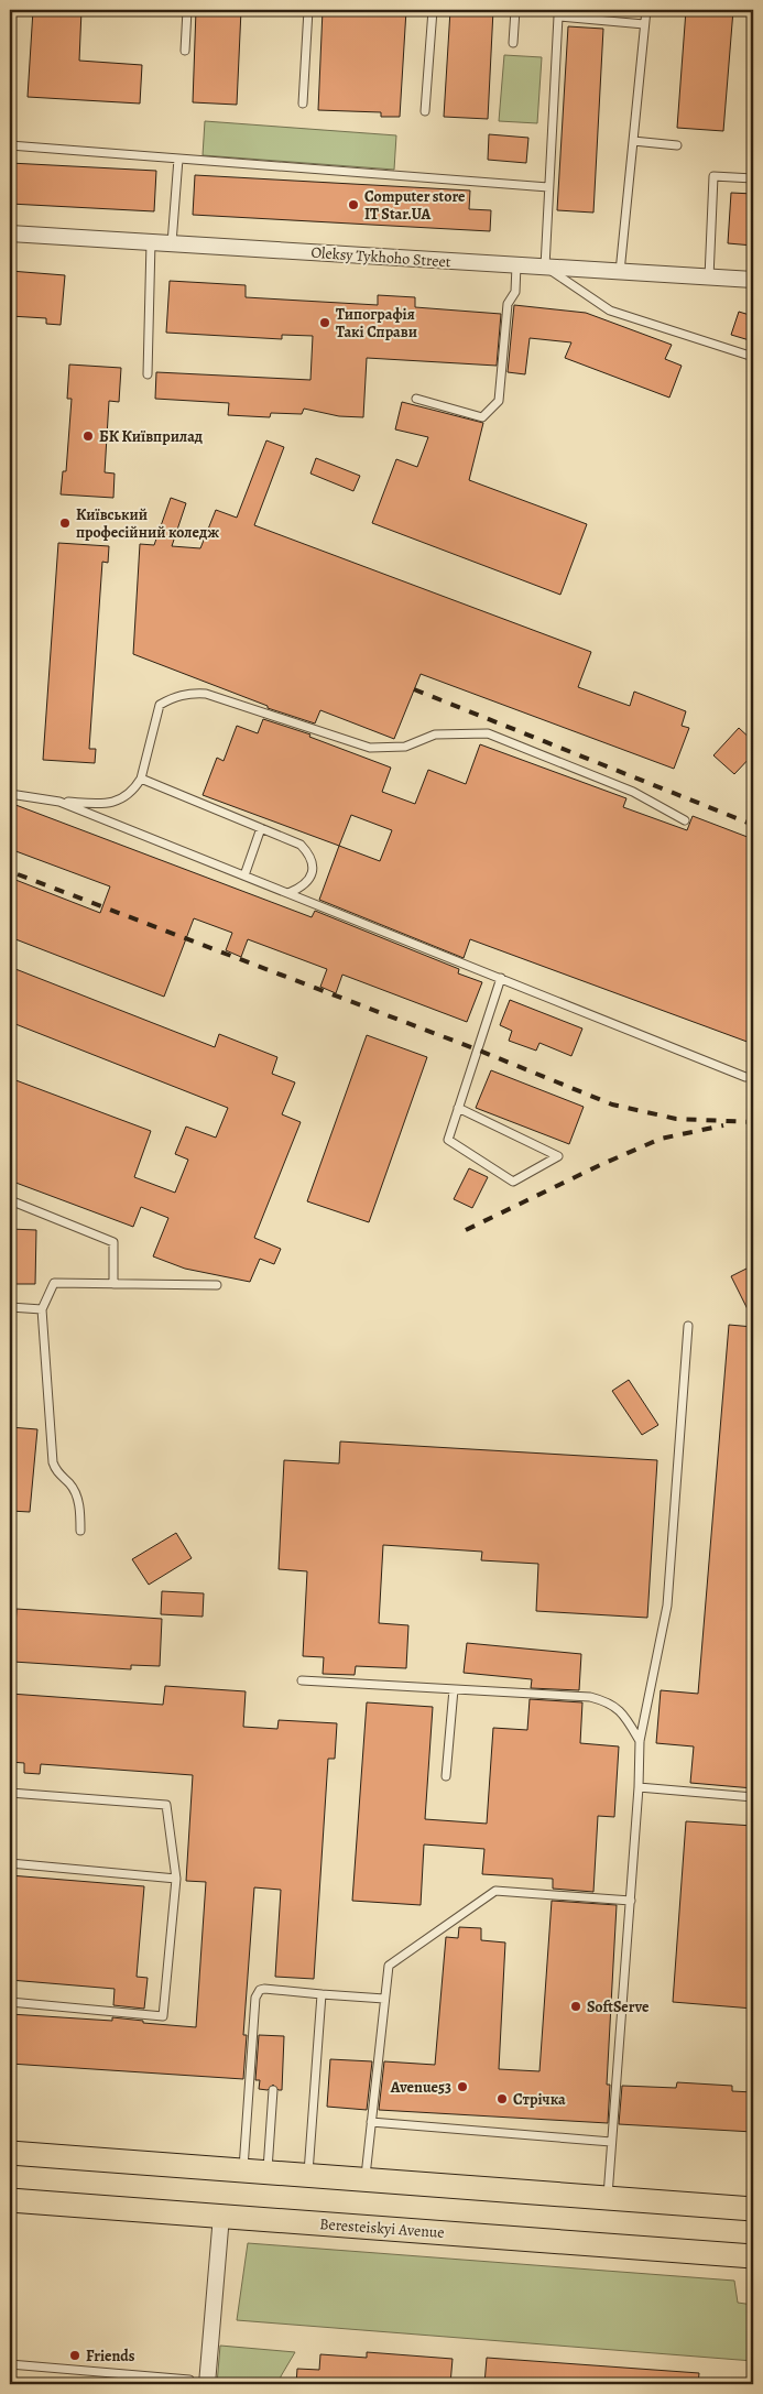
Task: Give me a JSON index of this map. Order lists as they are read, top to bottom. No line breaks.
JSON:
{"streets":{"main road":["Beresteiskyi Avenue"],"street":["Oleksy Tykhoho Street"]},"places":["Computer store IT Star.UA","Типографія Такі Справи","БК Київприлад","Київський професійний коледж","SoftServe","Avenue53","Стрічка","Friends"]}
